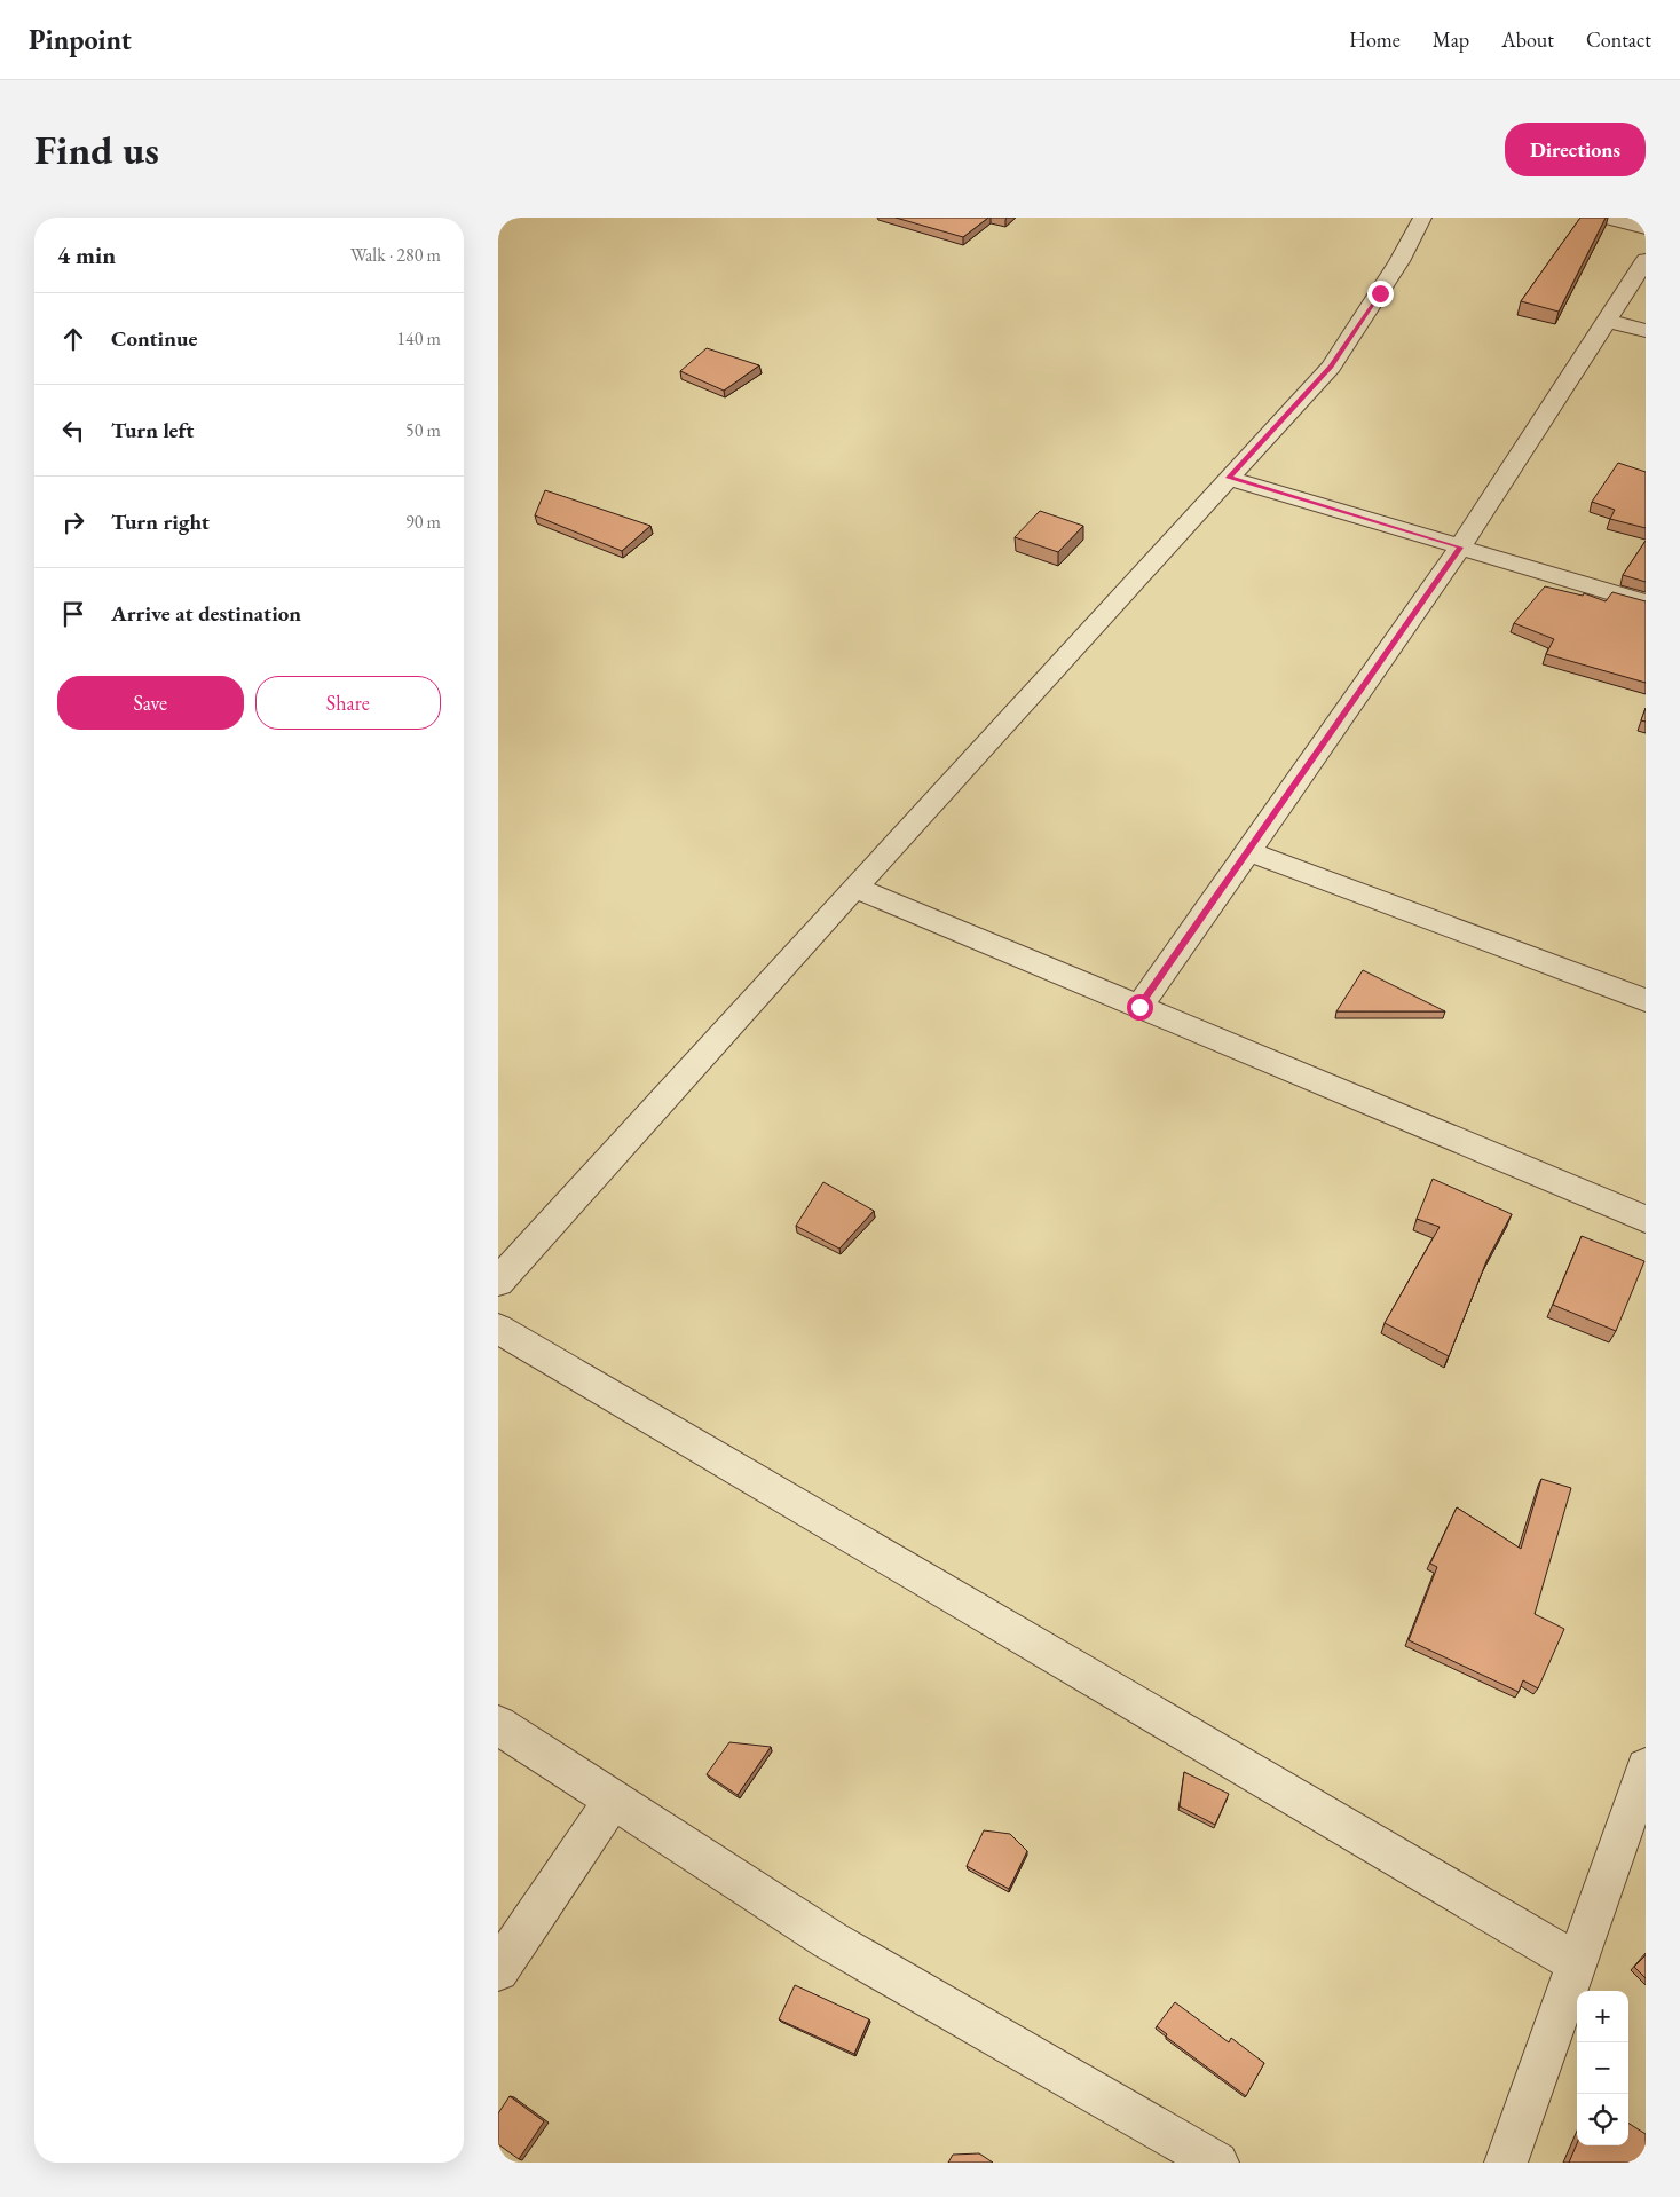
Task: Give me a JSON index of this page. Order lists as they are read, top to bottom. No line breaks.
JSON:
{"page":{"header":"Pinpoint","nav":["Home","Map","About","Contact"],"buttons":["Directions",["Save","Share"]],"title":"Find us","heading":["4 min","Walk · 280 m"],"list":[["Continue","140 m"],["Turn left","50 m"],["Turn right","90 m"],"Arrive at destination"],"map_buttons":["+","−"]}}
